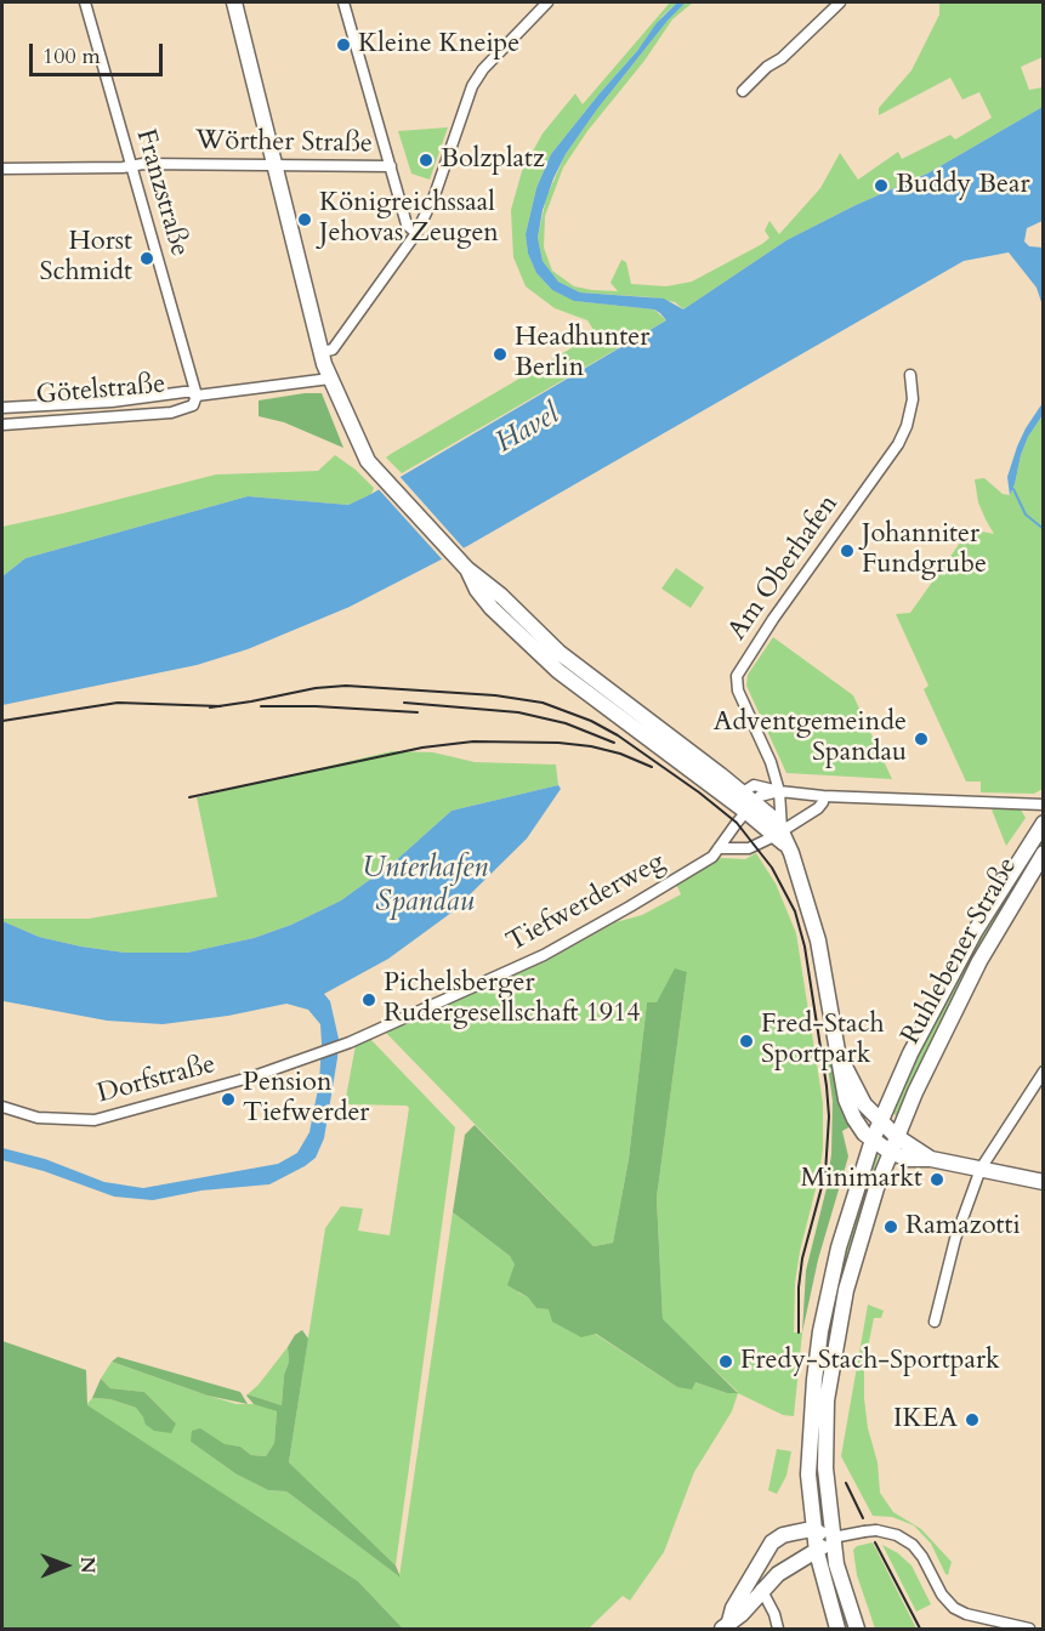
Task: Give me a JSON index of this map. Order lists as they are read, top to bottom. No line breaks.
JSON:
{"streets":{"street":["Wörther Straße","Franzstraße","Götelstraße","Am Oberhafen","Tiefwerderweg","Ruhlebener Straße","Dorfstraße"]},"crossings":[["Wörther Straße","Franzstraße"],["Franzstraße","Götelstraße"],["Am Oberhafen","Tiefwerderweg"],["Tiefwerderweg","Dorfstraße"]],"water":["Havel","Unterhafen Spandau"],"places":["Kleine Kneipe","Bolzplatz","Buddy Bear","Königreichssaal Jehovas Zeugen","Horst Schmidt","Headhunter Berlin","Johanniter Fundgrube","Adventgemeinde Spandau","Pichelsberger Rudergesellschaft 1914","Fred-Stach Sportpark","Pension Tiefwerder","Minimarkt","Ramazotti","Fredy-Stach-Sportpark","IKEA"],"scale_bar":"100 m","north":"right"}
